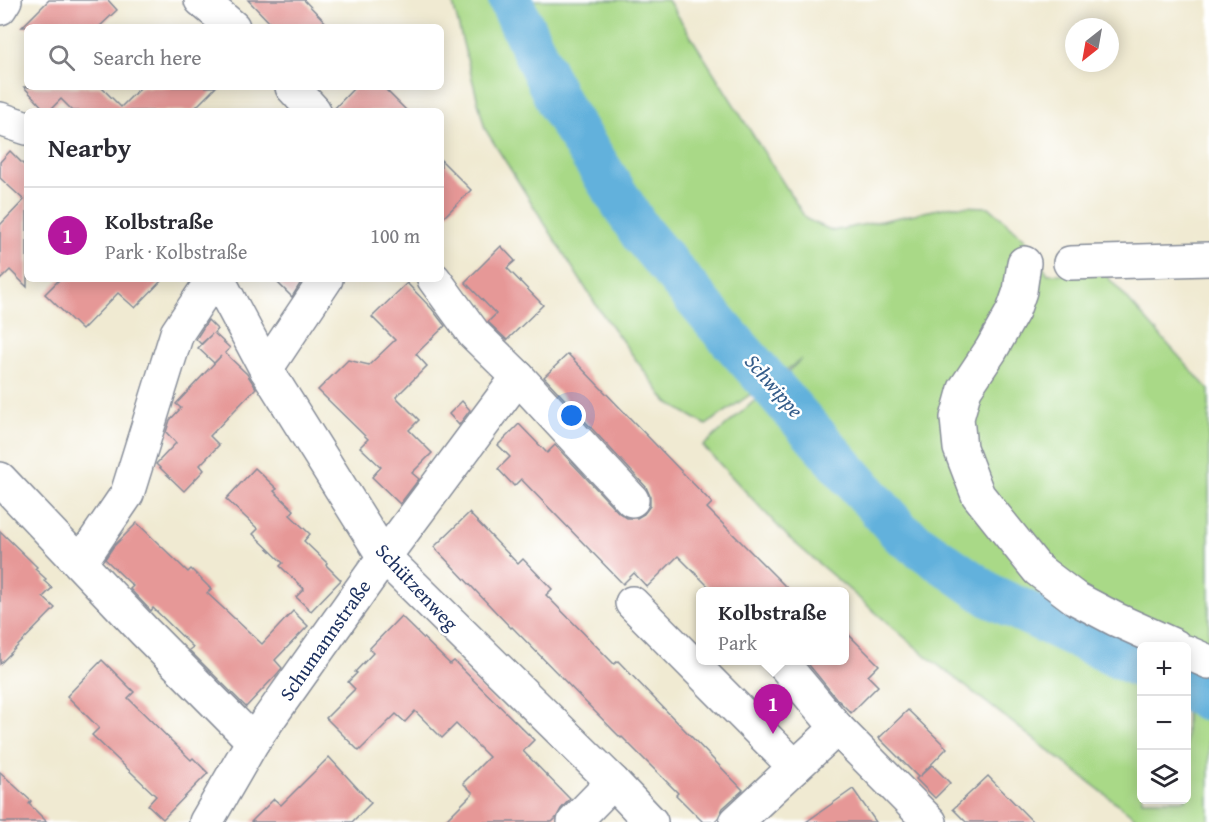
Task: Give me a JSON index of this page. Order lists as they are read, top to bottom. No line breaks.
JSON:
{"streets":{"street":["Schützenweg","Schumannstraße"]},"crossings":[["Schützenweg","Schumannstraße"]],"water":["Schwippe"],"north":"bottom left","page":{"search":"Search here","heading":"Nearby","list":[{"mark":"1","name":"Kolbstraße","note":"Park · Kolbstraße","value":"100 m"}],"popup":["Kolbstraße","Park"],"map_buttons":["+","−"],"pins":"1"}}
